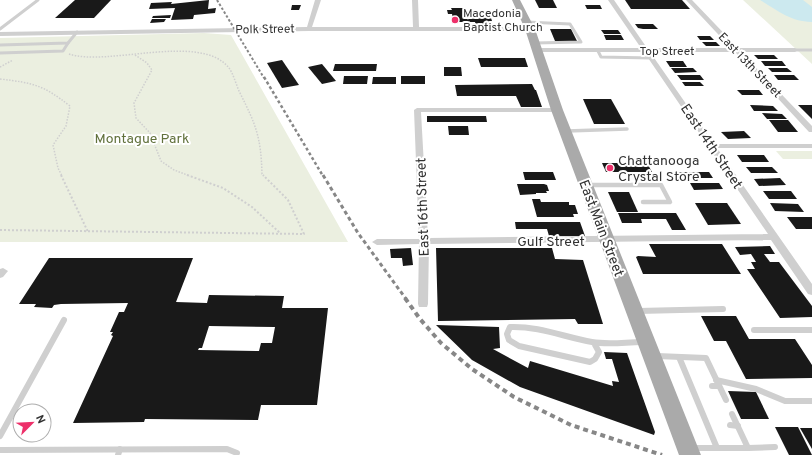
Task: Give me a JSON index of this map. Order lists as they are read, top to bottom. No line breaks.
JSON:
{"streets":{"main road":["East Main Street"],"street":["Polk Street","Top Street","East 13th Street","East 14th Street","East 16th Street","Gulf Street"]},"crossings":[["Polk Street","East Main Street"],["Top Street","East 13th Street"],["Top Street","East 14th Street"],["Top Street","East Main Street"],["East 14th Street","Gulf Street"],["East 16th Street","East Main Street"],["East 16th Street","Gulf Street"],["East Main Street","Gulf Street"]],"parks":["Montague Park"],"places":["Macedonia Baptist Church","Chattanooga Crystal Store"],"north":"top right"}
